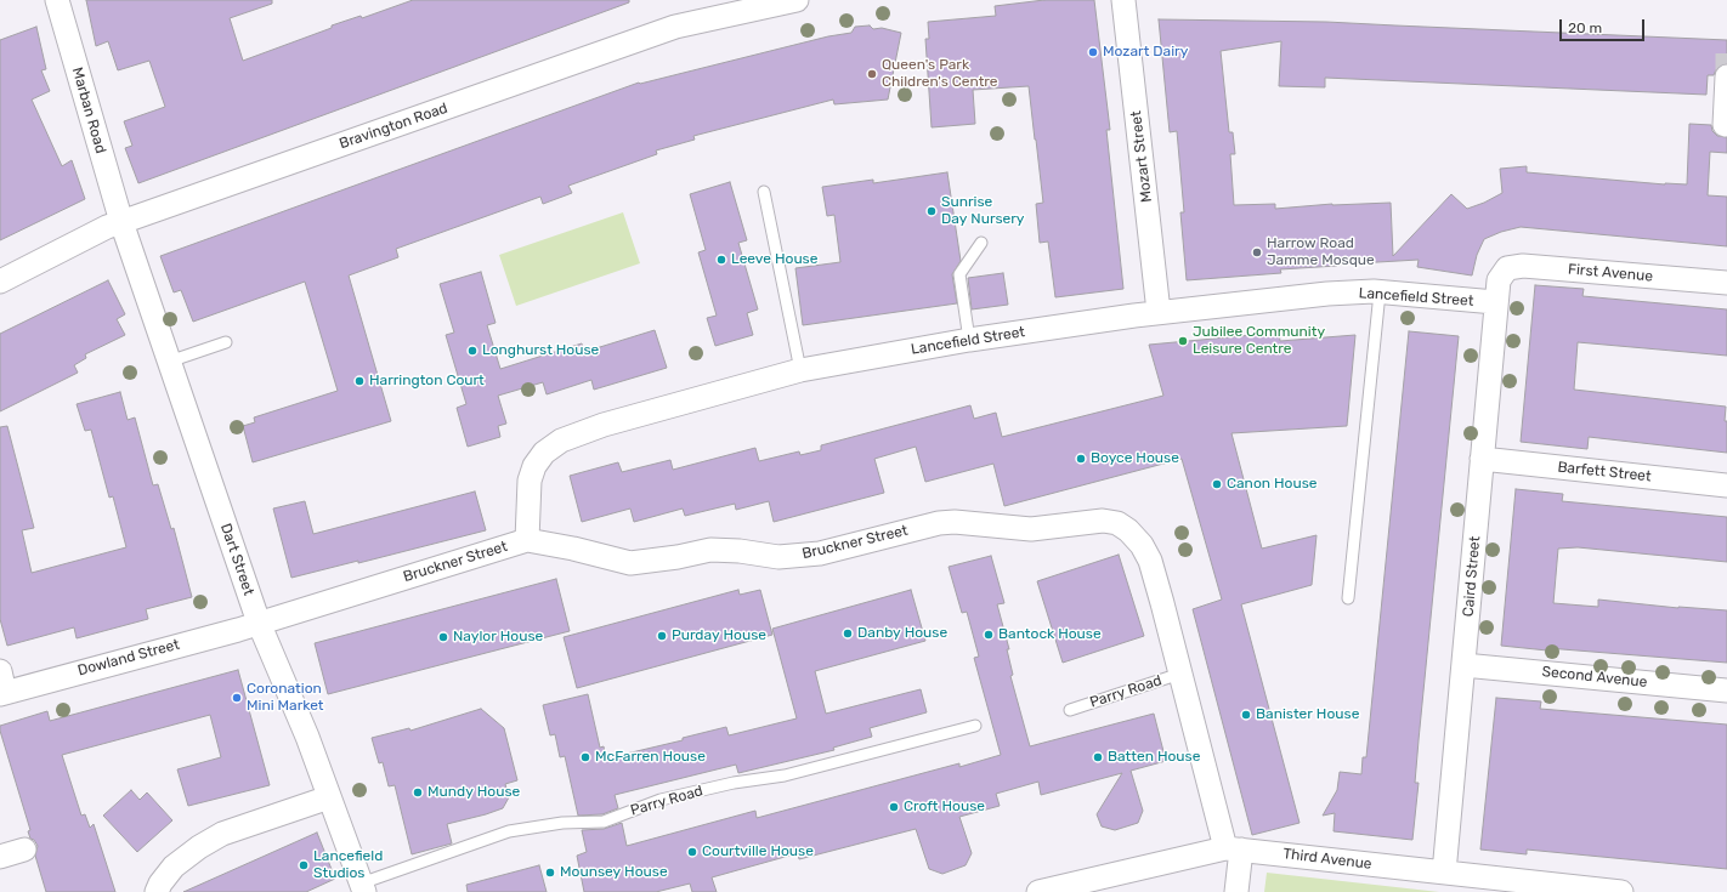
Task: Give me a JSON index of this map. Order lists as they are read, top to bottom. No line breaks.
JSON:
{"streets":{"street":["Marban Road","Bravington Road","Mozart Street","First Avenue","Lancefield Street","Barfett Street","Bruckner Street","Dart Street","Caird Street","Dowland Street","Second Avenue","Third Avenue"],"lane":["Parry Road"]},"crossings":[["Marban Road","Bravington Road"],["Marban Road","Dart Street"],["Bravington Road","Dart Street"],["Mozart Street","Lancefield Street"],["First Avenue","Lancefield Street"],["First Avenue","Caird Street"],["Lancefield Street","Bruckner Street"],["Lancefield Street","Caird Street"],["Barfett Street","Caird Street"],["Bruckner Street","Dart Street"],["Bruckner Street","Dowland Street"],["Bruckner Street","Parry Road"],["Bruckner Street","Third Avenue"],["Dart Street","Dowland Street"],["Dart Street","Parry Road"],["Caird Street","Second Avenue"],["Caird Street","Third Avenue"]],"places":["Mozart Dairy","Queen's Park Children's Centre","Sunrise Day Nursery","Harrow Road Jamme Mosque","Leeve House","Jubilee Community Leisure Centre","Longhurst House","Harrington Court","Boyce House","Canon House","Danby House","Bantock House","Purday House","Naylor House","Coronation Mini Market","Banister House","McFarren House","Batten House","Mundy House","Croft House","Courtville House","Lancefield Studios","Mounsey House"],"scale_bar":"20 m"}
